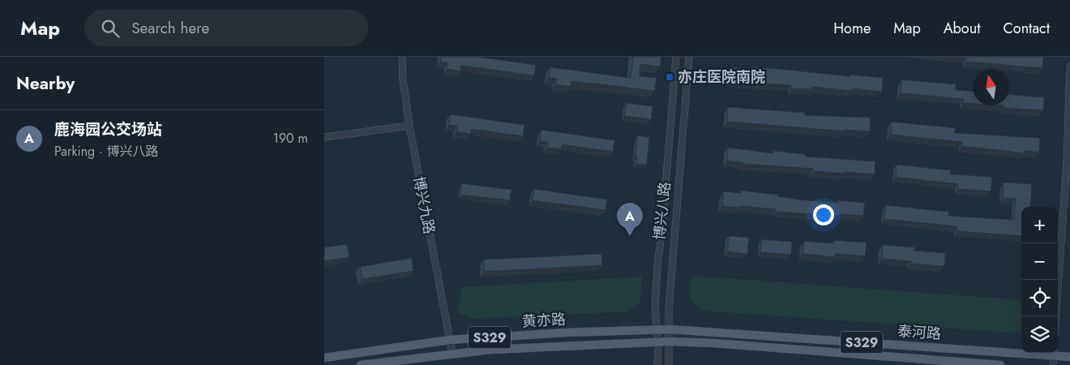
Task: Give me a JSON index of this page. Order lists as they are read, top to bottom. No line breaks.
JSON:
{"streets":{"main road":["黄亦路","泰河路","S329"],"street":["博兴九路","博兴八路"]},"crossings":[["博兴九路","黄亦路"],["博兴八路","黄亦路"],["博兴八路","泰河路"],["黄亦路","泰河路"]],"places":{"transit":["亦庄医院南院"]},"north":"top","page":{"header":"Map","search":"Search here","nav":["Home","Map","About","Contact"],"heading":"Nearby","list":[{"mark":"A","name":"鹿海园公交场站","note":"Parking · 博兴八路","value":"190 m"}],"pins":"A","map_buttons":["+","−"]}}
